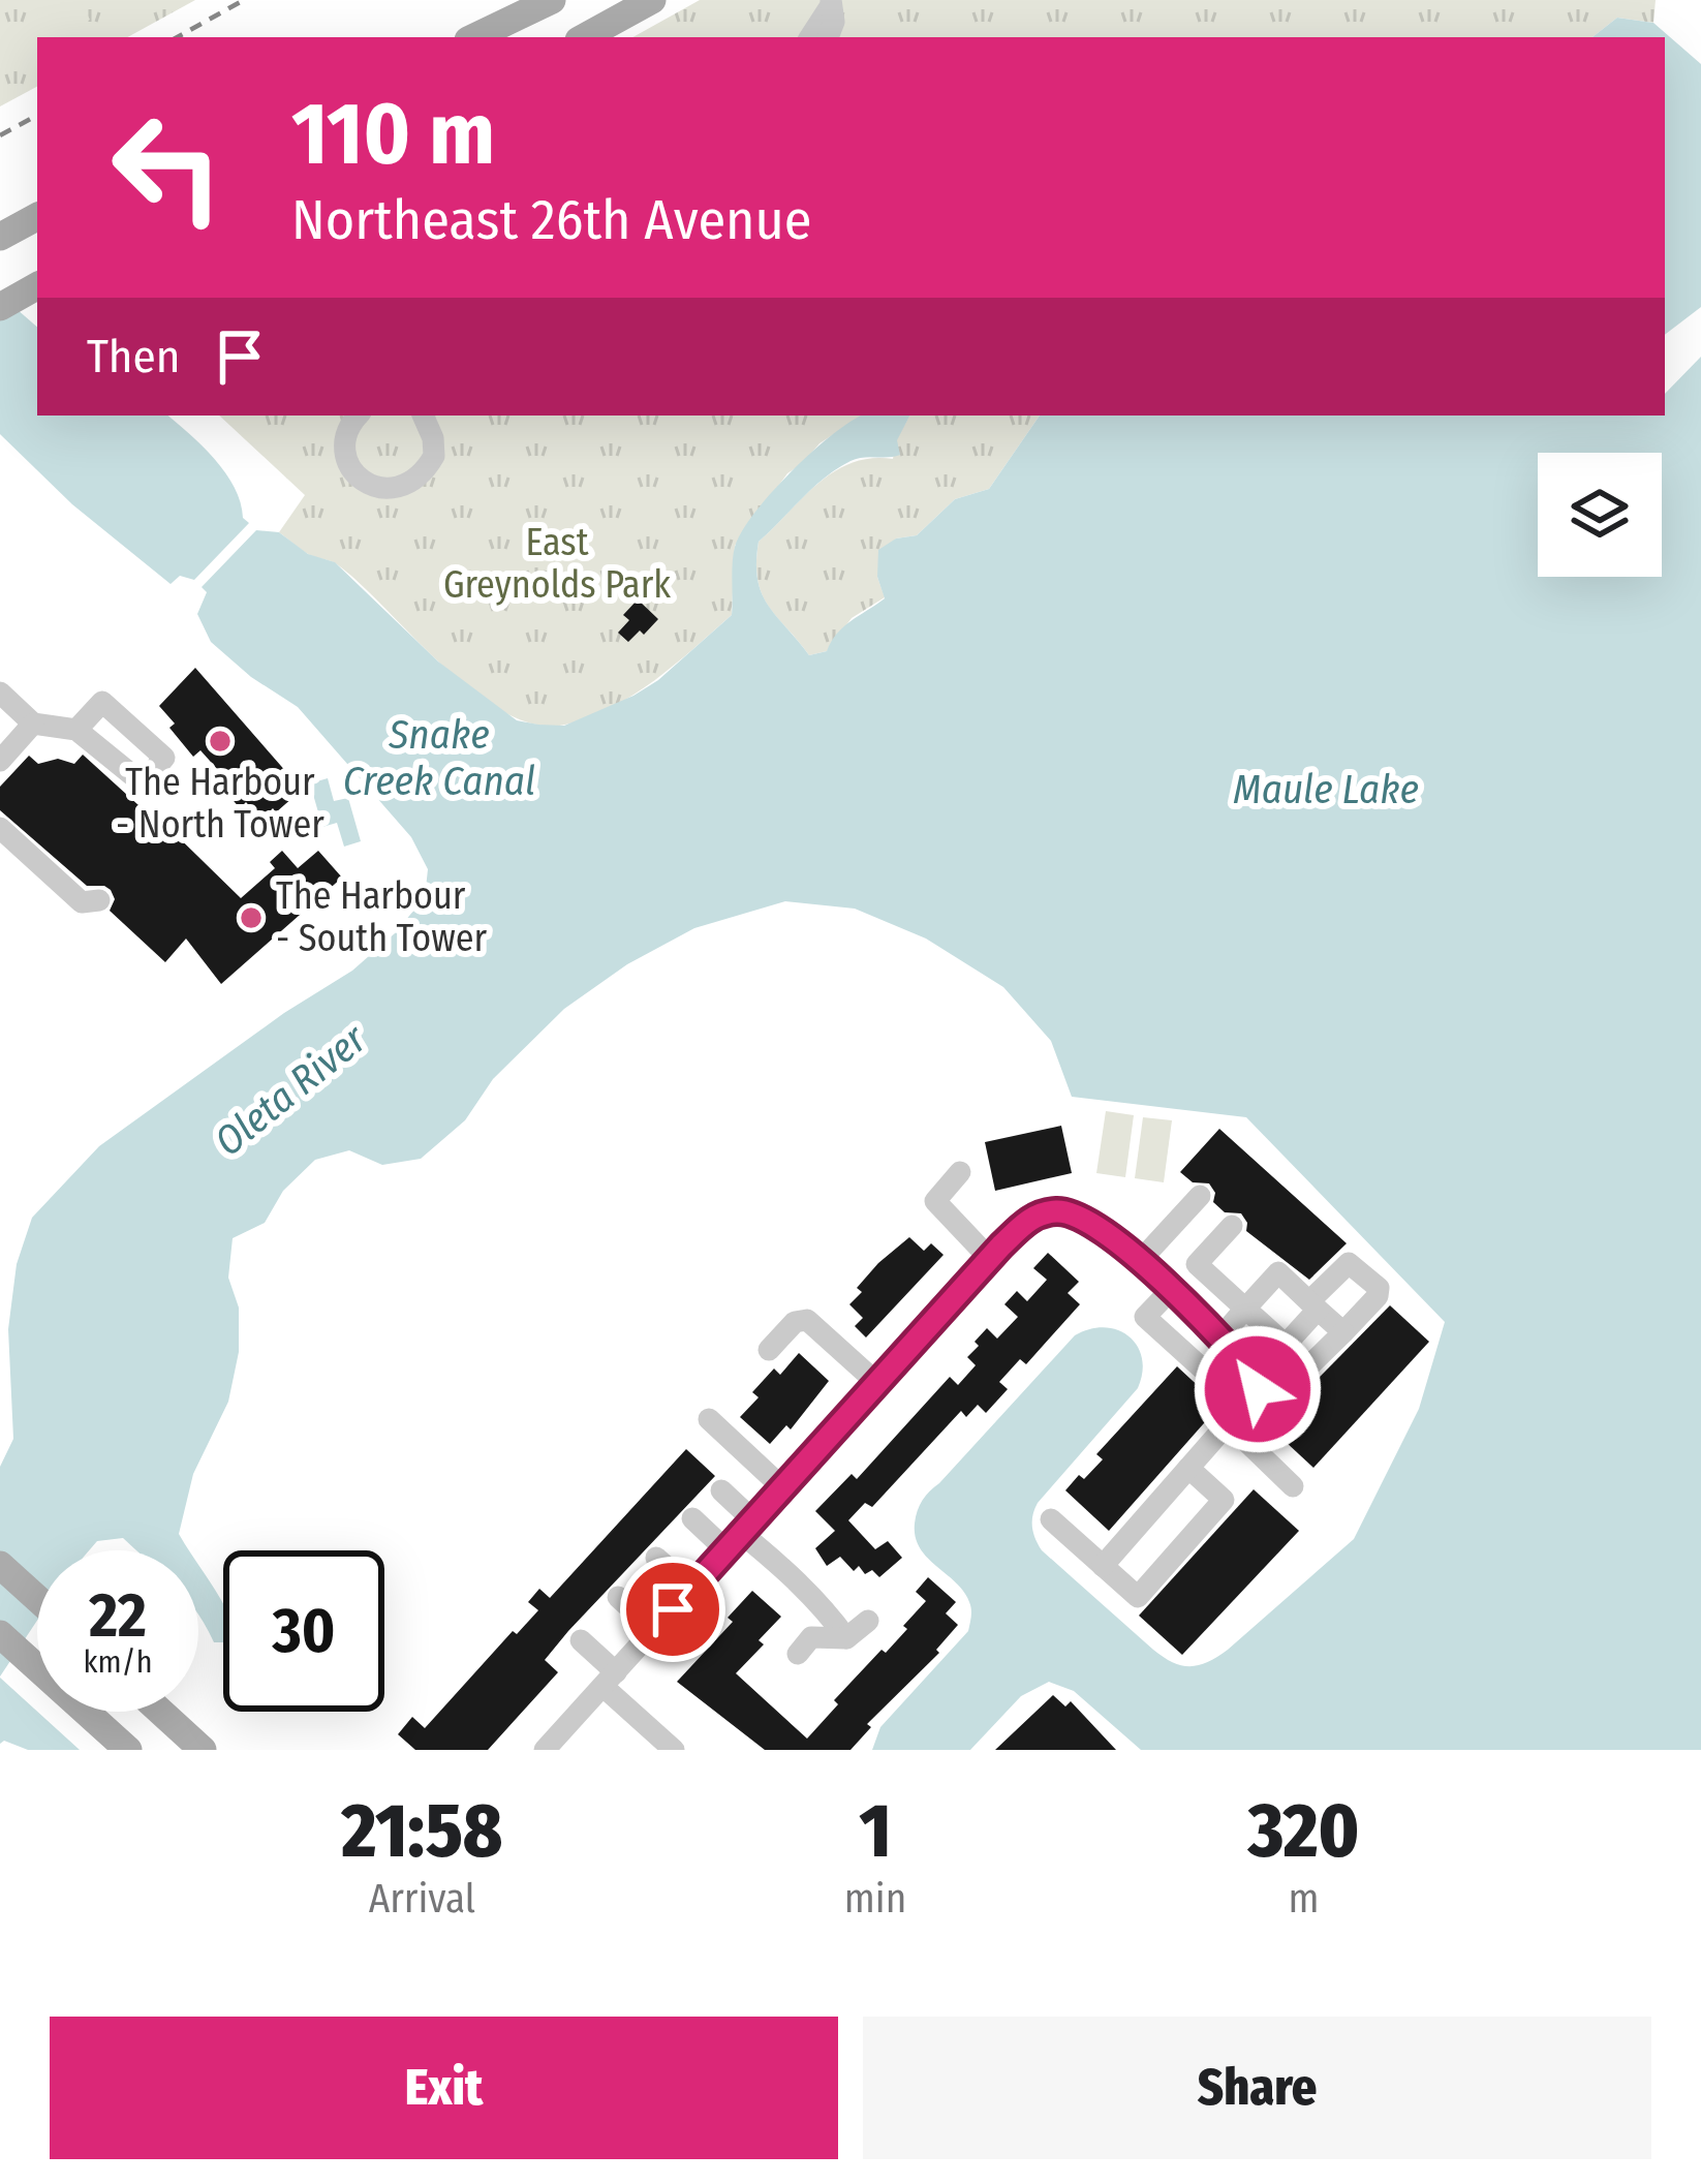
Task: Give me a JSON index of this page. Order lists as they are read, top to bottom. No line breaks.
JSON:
{"water":["Snake Creek Canal","Maule Lake","Oleta River"],"parks":["East Greynolds Park"],"places":["The Harbour - North Tower","The Harbour - South Tower"],"page":{"turn":["110 m","Northeast 26th Avenue"],"then":"Then","speed":"22 km/h","limit":"30","eta":["21:58","Arrival","1","min","320","m"],"buttons":["Exit","Share"]}}
